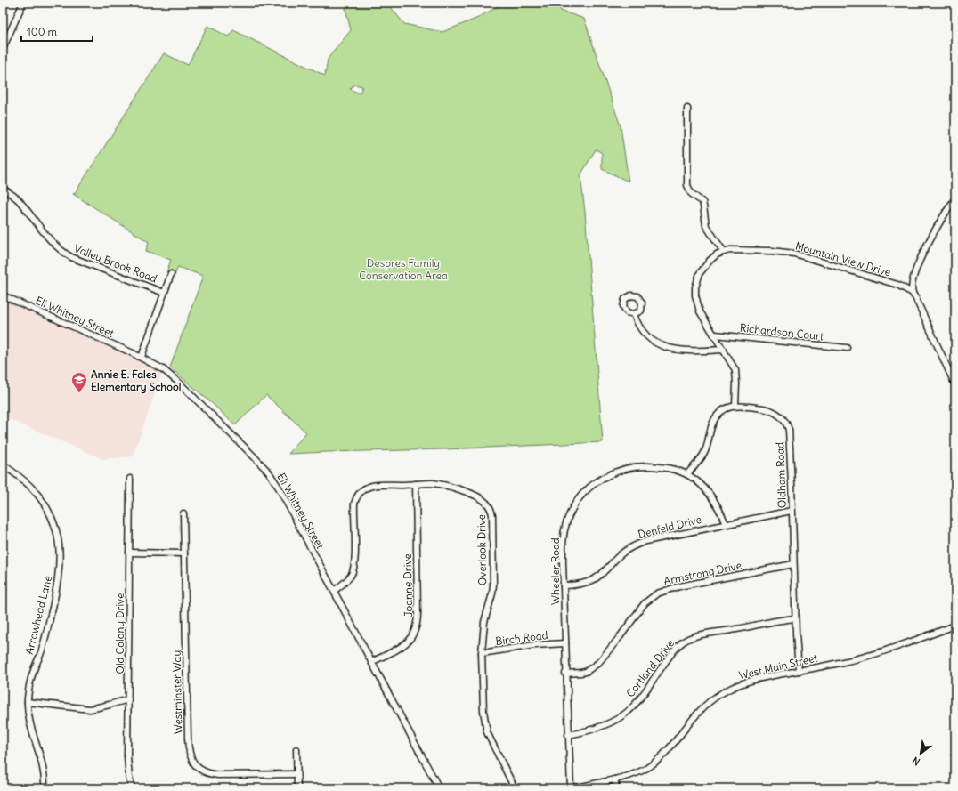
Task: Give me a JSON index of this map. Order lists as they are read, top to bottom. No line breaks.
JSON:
{"streets":{"street":["Mountain View Drive","Valley Brook Road","Eli Whitney Street","Richardson Court","Oldham Road","Denfeld Drive","Overlook Drive","Wheeler Road","Armstrong Drive","Joanne Drive","Arrowhead Lane","Old Colony Drive","Birch Road","West Main Street","Cortland Drive","Westminster Way"]},"crossings":[["Eli Whitney Street","Overlook Drive"],["Eli Whitney Street","Joanne Drive"],["Oldham Road","Denfeld Drive"],["Oldham Road","Armstrong Drive"],["Oldham Road","West Main Street"],["Oldham Road","Cortland Drive"],["Denfeld Drive","Wheeler Road"],["Overlook Drive","Joanne Drive"],["Overlook Drive","Birch Road"],["Wheeler Road","Armstrong Drive"],["Wheeler Road","Birch Road"],["Wheeler Road","West Main Street"],["Wheeler Road","Cortland Drive"]],"parks":["Despres Family Conservation Area"],"places":{"school or university":["Annie E. Fales Elementary School"]},"scale_bar":"100 m","north":"bottom left"}
